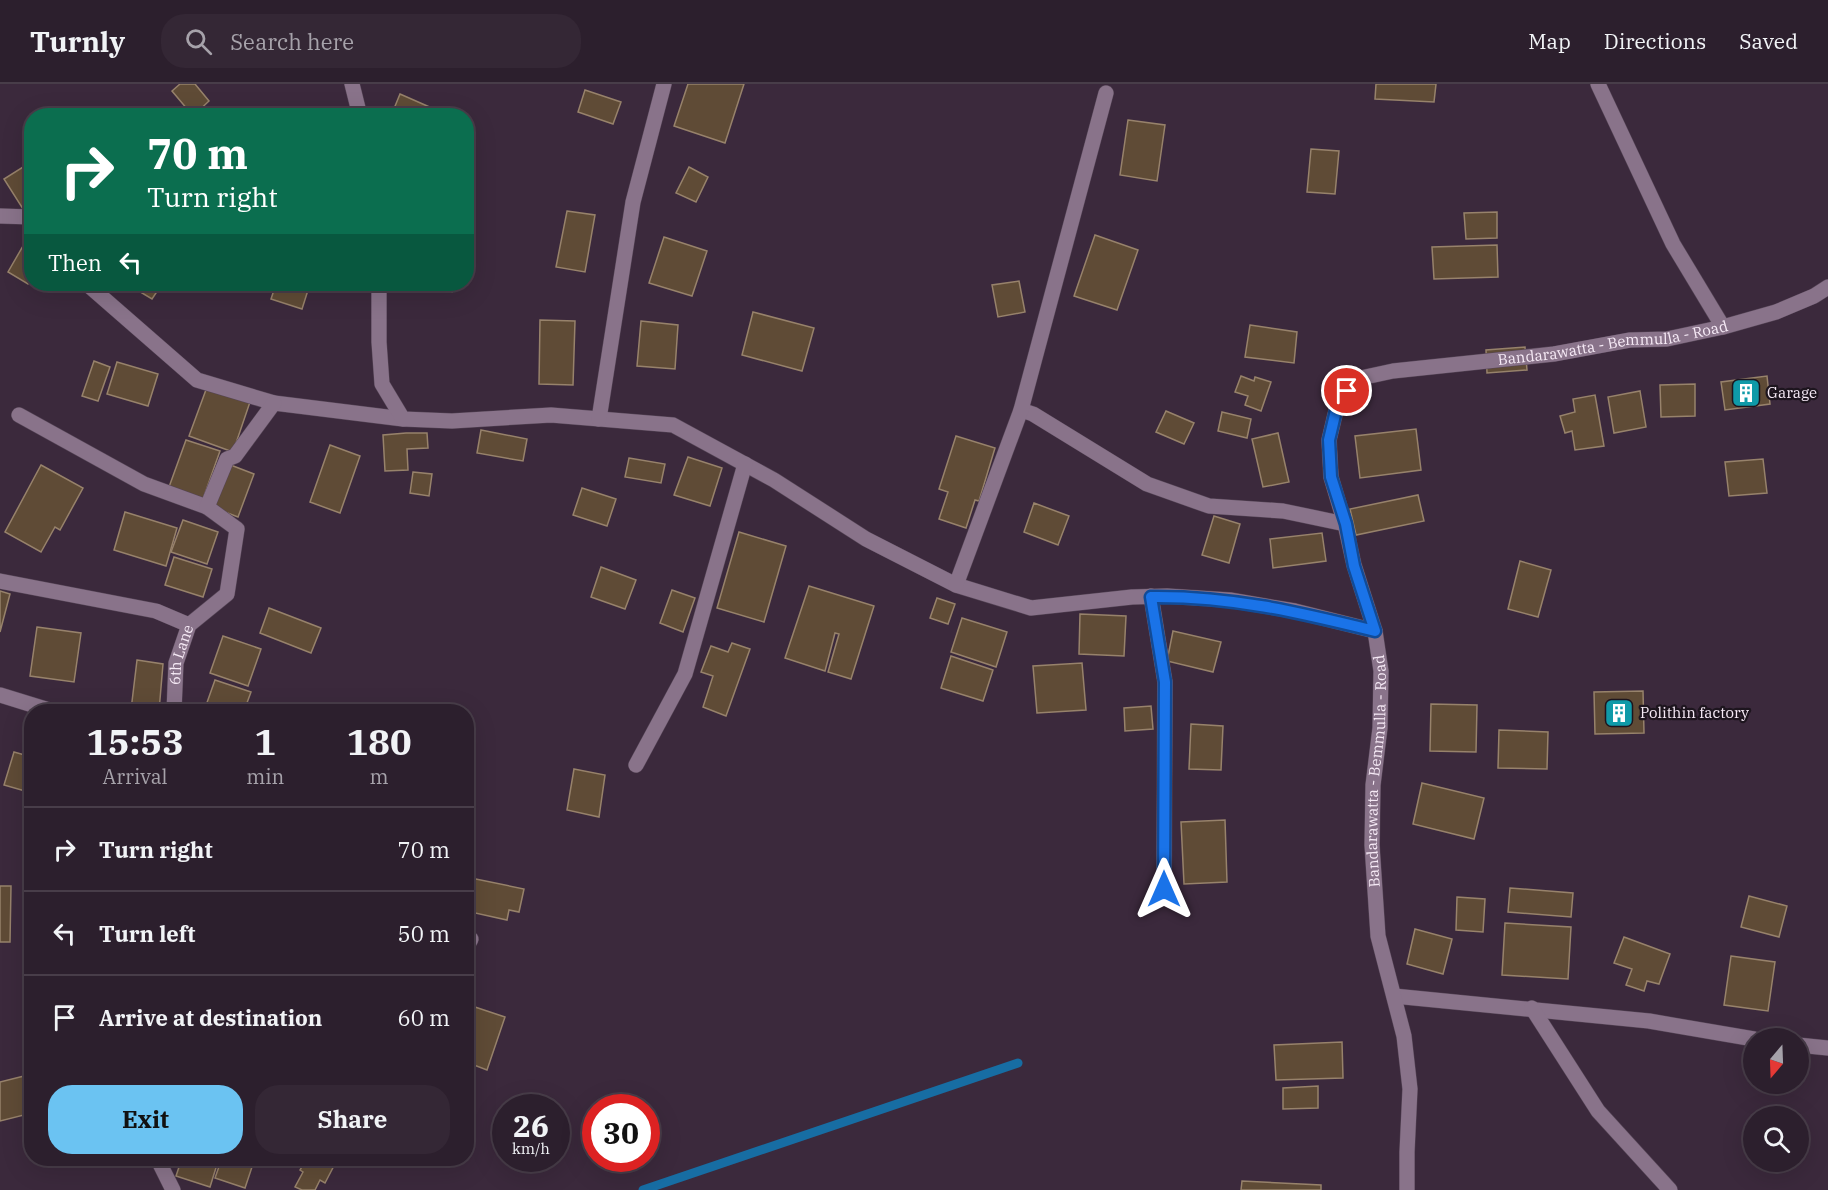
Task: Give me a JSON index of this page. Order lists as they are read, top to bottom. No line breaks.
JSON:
{"streets":{"street":["Bandarawatta - Bemmulla - Road","6th Lane"]},"places":{"building":["Garage","Polithin factory"]},"north":"bottom","page":{"header":"Turnly","search":"Search here","nav":["Map","Directions","Saved"],"turn":["70 m","Turn right"],"then":"Then","eta":["15:53","Arrival","1","min","180","m"],"list":[{"name":"Turn right","value":"70 m"},{"name":"Turn left","value":"50 m"},{"name":"Arrive at destination","value":"60 m"}],"buttons":["Exit","Share"],"speed":"26 km/h","limit":"30"}}
